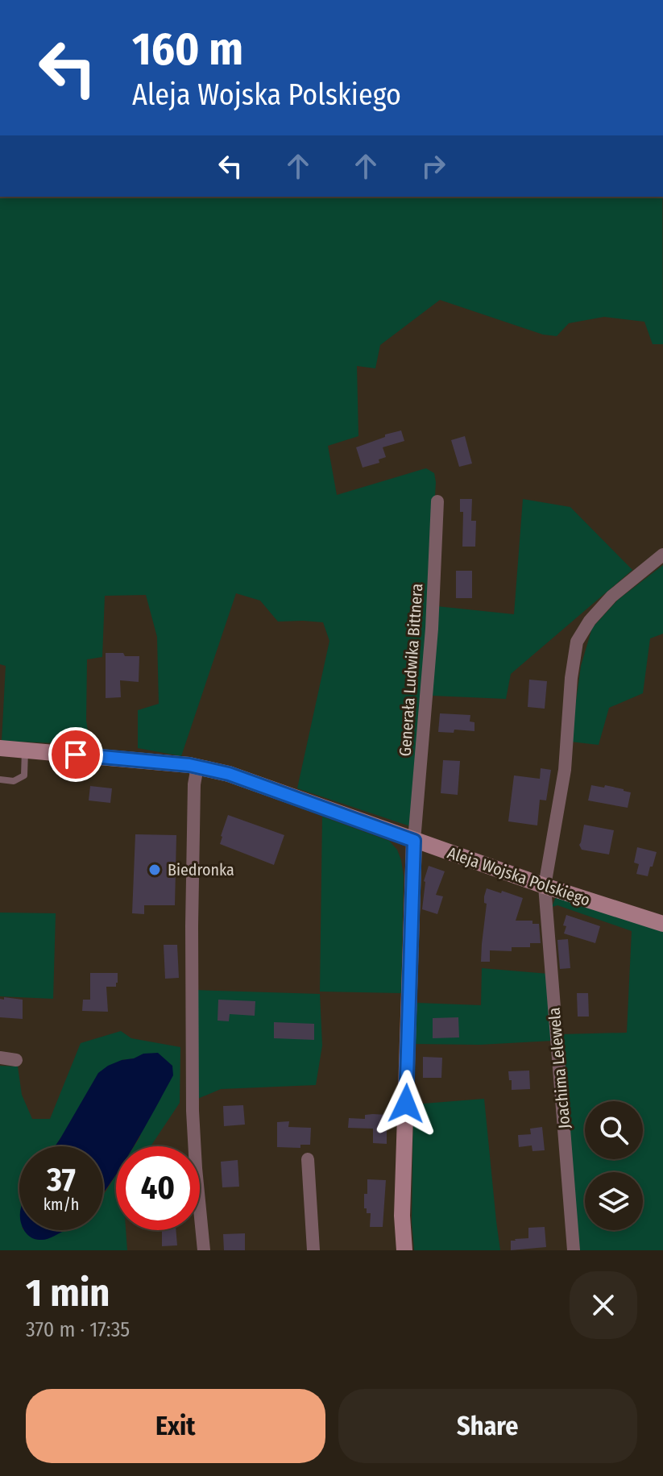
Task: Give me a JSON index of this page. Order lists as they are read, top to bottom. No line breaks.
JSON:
{"streets":{"street":["Generała Ludwika Bittnera","Aleja Wojska Polskiego","Joachima Lelewela"]},"crossings":[["Generała Ludwika Bittnera","Aleja Wojska Polskiego"],["Aleja Wojska Polskiego","Joachima Lelewela"]],"places":["Biedronka"],"page":{"turn":["160 m","Aleja Wojska Polskiego"],"speed":"37 km/h","limit":"40","heading":["1 min","370 m · 17:35"],"buttons":["Exit","Share"]}}
